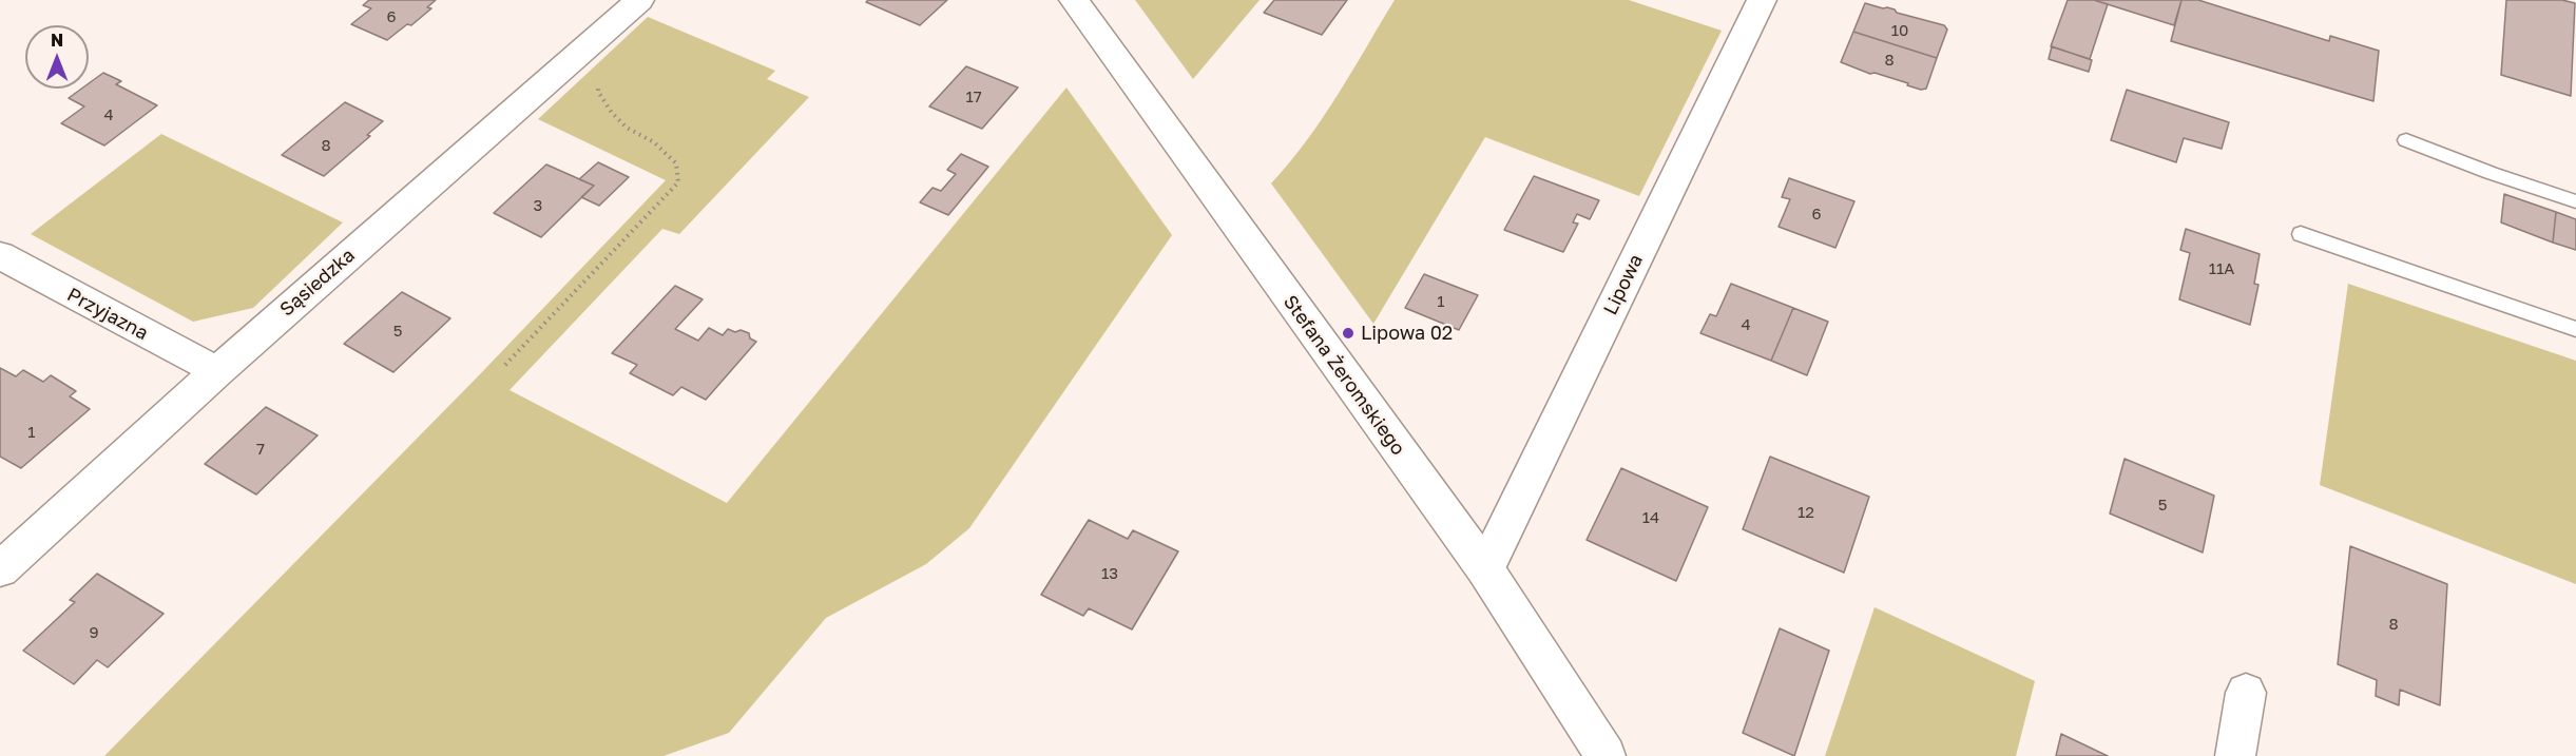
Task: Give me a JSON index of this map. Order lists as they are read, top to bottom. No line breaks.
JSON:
{"streets":{"street":["Sąsiedzka","Lipowa","Przyjazna","Stefana Żeromskiego"]},"crossings":[["Sąsiedzka","Przyjazna"],["Lipowa","Stefana Żeromskiego"]],"places":["Lipowa 02"],"house_numbers":["6","10","8","17","4","8","3","6","11A","1","4","5","1","7","5","12","14","13","8","9"],"north":"top"}
